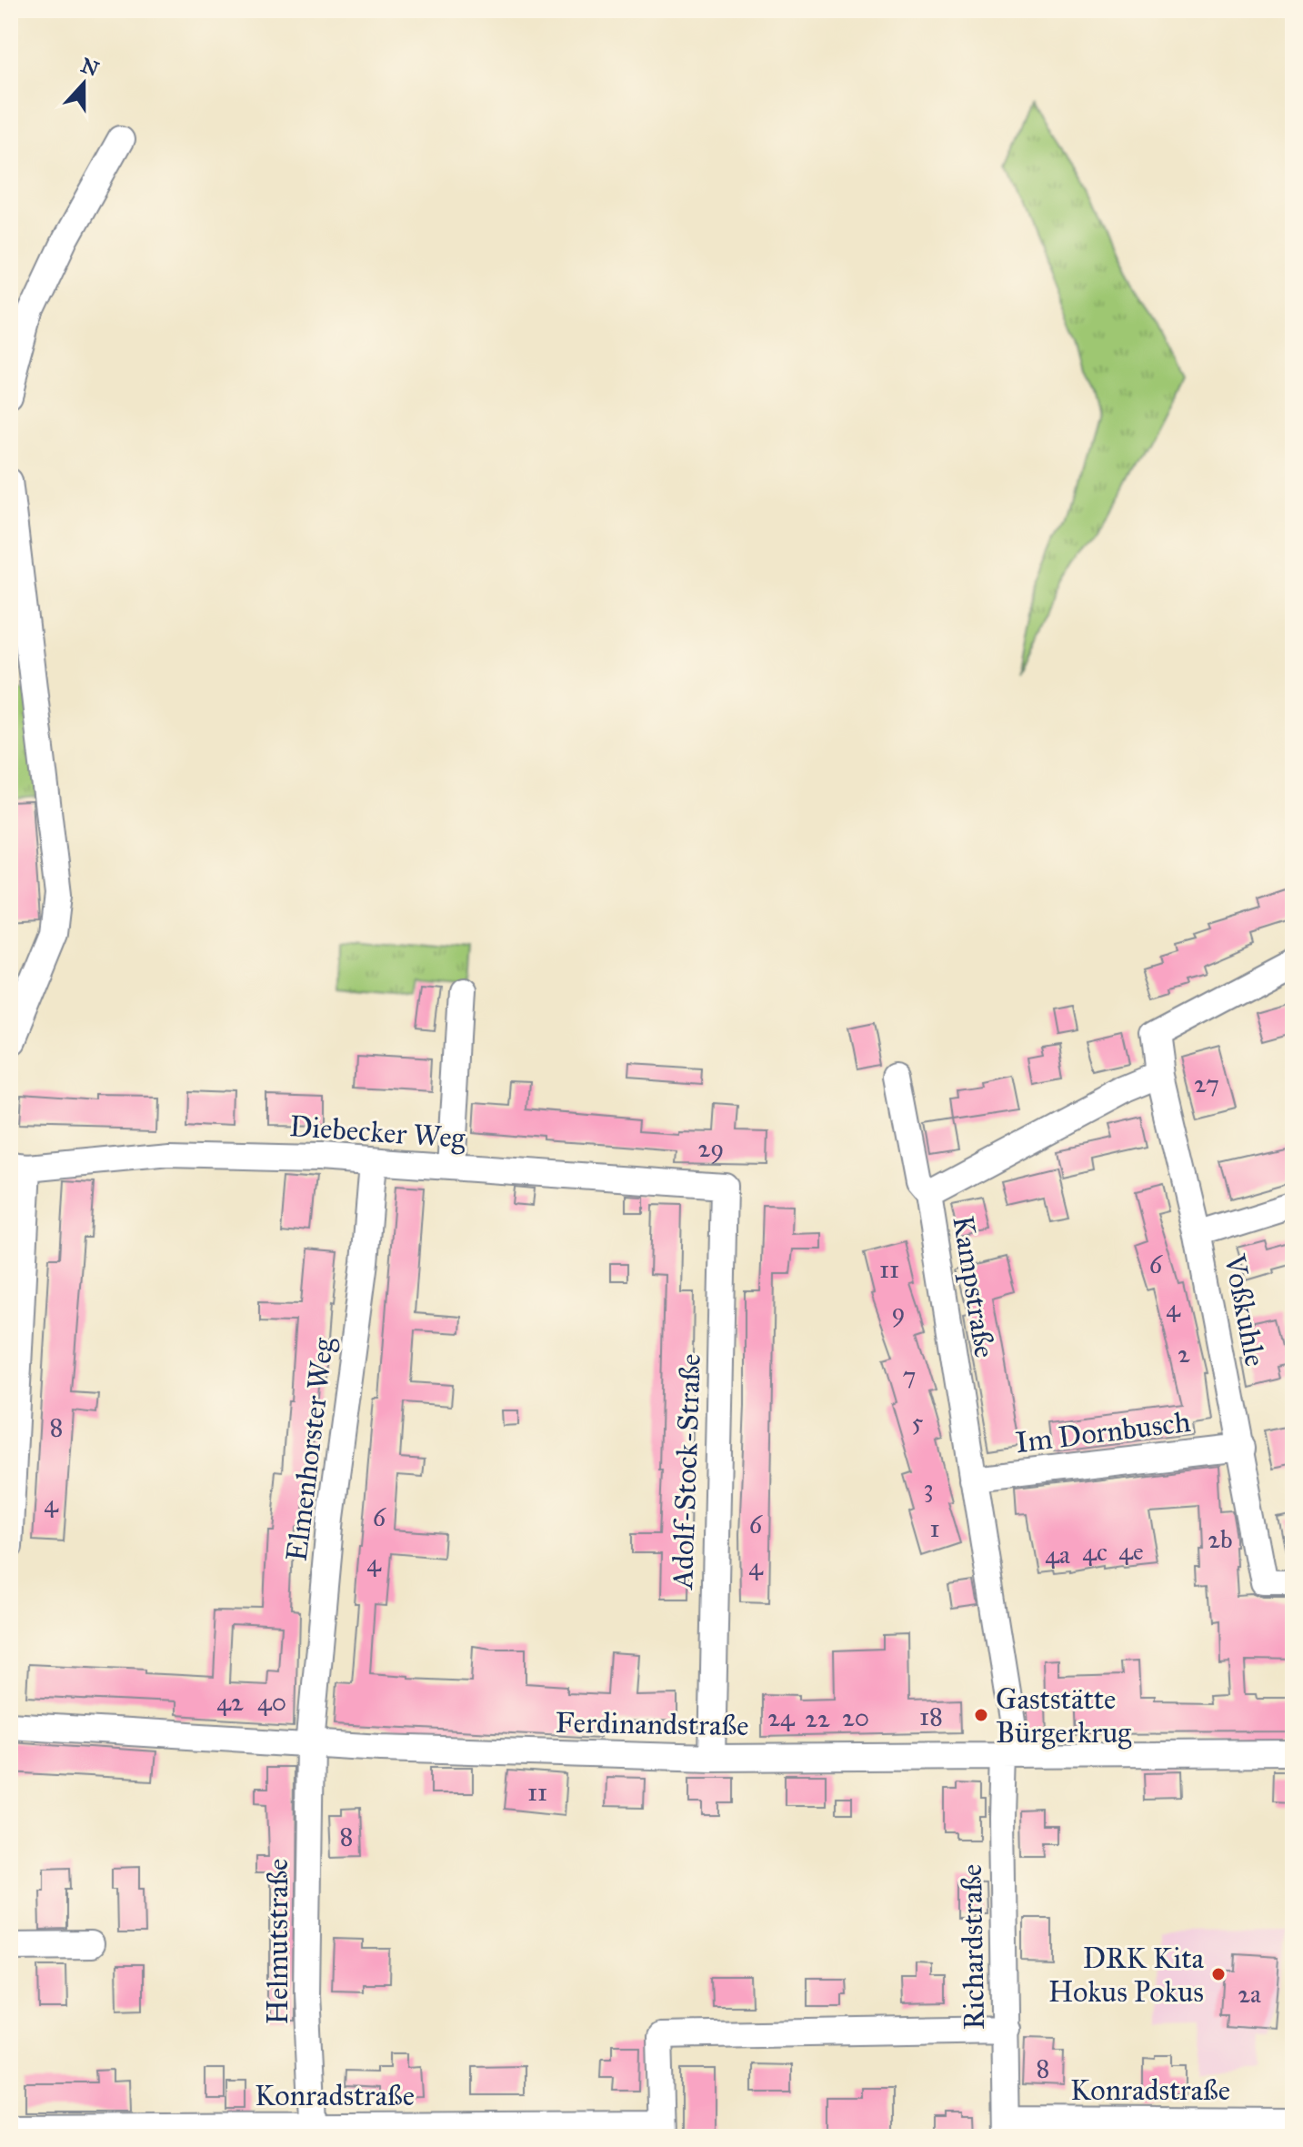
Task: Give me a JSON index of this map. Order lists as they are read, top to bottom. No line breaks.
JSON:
{"streets":{"street":["Diebecker Weg","Kampstraße","Voßkuhle","Im Dornbusch","Elmenhorster Weg","Adolf-Stock-Straße","Ferdinandstraße","Helmutstraße","Richardstraße","Konradstraße"]},"crossings":[["Diebecker Weg","Elmenhorster Weg"],["Diebecker Weg","Adolf-Stock-Straße"],["Kampstraße","Voßkuhle"],["Kampstraße","Im Dornbusch"],["Kampstraße","Ferdinandstraße"],["Kampstraße","Richardstraße"],["Voßkuhle","Im Dornbusch"],["Elmenhorster Weg","Ferdinandstraße"],["Elmenhorster Weg","Helmutstraße"],["Adolf-Stock-Straße","Ferdinandstraße"],["Ferdinandstraße","Helmutstraße"],["Ferdinandstraße","Richardstraße"],["Helmutstraße","Konradstraße"],["Richardstraße","Konradstraße"]],"places":["Gaststätte Bürgerkrug","DRK Kita Hokus Pokus"],"house_numbers":["27","29","6","11","4","9","2","7","5","8","3","4","6","6","1","2b","4e","4c","4a","4","4","42","40","18","24","20","22","11","8","2a","8"],"north":"top"}
